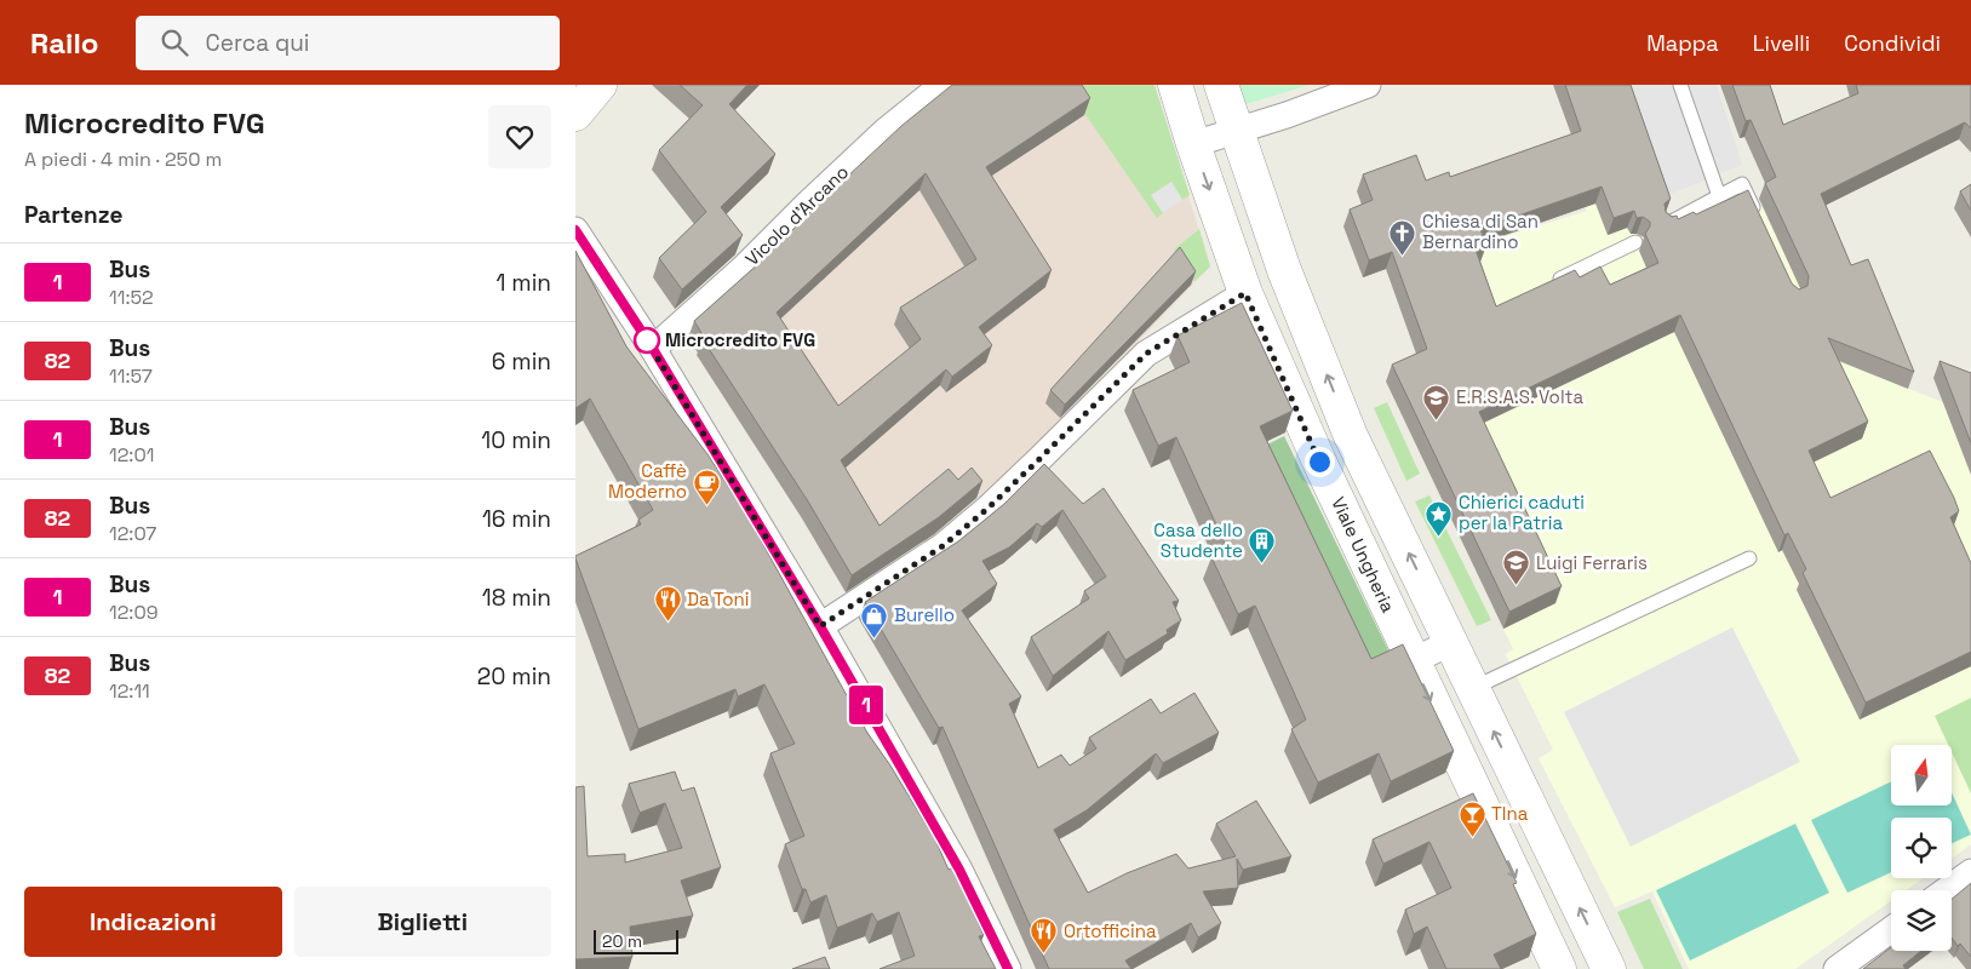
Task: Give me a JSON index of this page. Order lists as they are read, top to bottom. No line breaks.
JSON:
{"streets":{"street":["Vicolo d'Arcano","Viale Ungheria"]},"places":{"church":["Chiesa di San Bernardino"],"other":["Microcredito FVG"],"school or university":["E.R.S.A.S. Volta","Luigi Ferraris"],"cafe":["Caffè Moderno"],"place":["Chierici caduti per la Patria"],"building":["Casa dello Studente"],"restaurant":["Da Toni","Ortofficina"],"shop":["Burello"],"bar":["TIna"]},"lines":["bus line 1"],"scale_bar":"20 m","north":"top","page":{"header":"Railo","search":"Cerca qui","nav":["Mappa","Livelli","Condividi"],"heading":[["Microcredito FVG","A piedi · 4 min · 250 m"],"Partenze"],"on_map":"1","list":[{"mark":"1","name":"Bus","note":"11:52","value":"1 min"},{"mark":"82","name":"Bus","note":"11:57","value":"6 min"},{"mark":"1","name":"Bus","note":"12:01","value":"10 min"},{"mark":"82","name":"Bus","note":"12:07","value":"16 min"},{"mark":"1","name":"Bus","note":"12:09","value":"18 min"},{"mark":"82","name":"Bus","note":"12:11","value":"20 min"}],"buttons":["Indicazioni","Biglietti"],"scale":"20 m"}}
